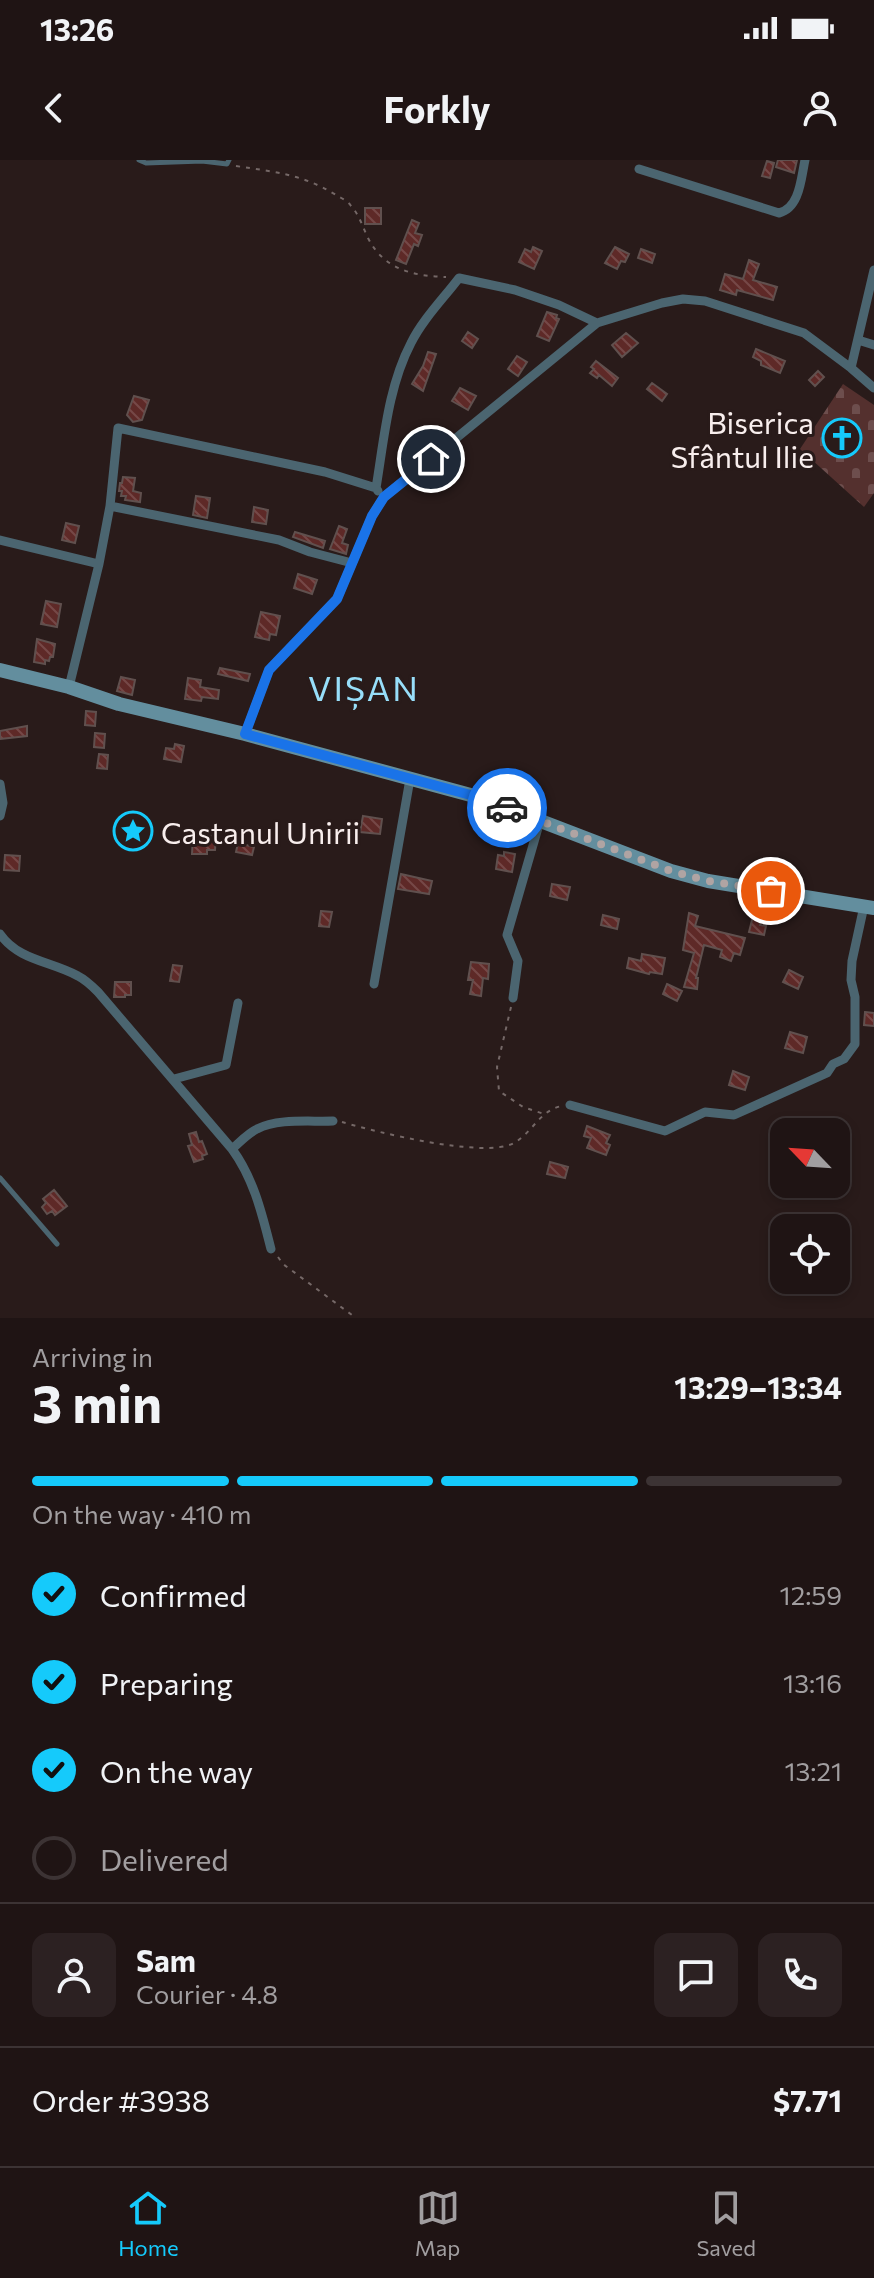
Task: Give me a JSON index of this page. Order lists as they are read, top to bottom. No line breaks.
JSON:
{"districts":["VIȘAN"],"places":{"church":["Biserica Sfântul Ilie"],"place":["Castanul Unirii"]},"north":"top left","page":{"status":"13:26","header":"Forkly","heading":["3 min","Arriving in","13:29–13:34"],"panel":["Sam","Courier · 4.8","Order #3938","$7.71"],"bar":"On the way · 410 m","list":[["Confirmed","12:59"],["Preparing","13:16"],["On the way","13:21"],"Delivered"],"tabs":["Home","Map","Saved"]}}
